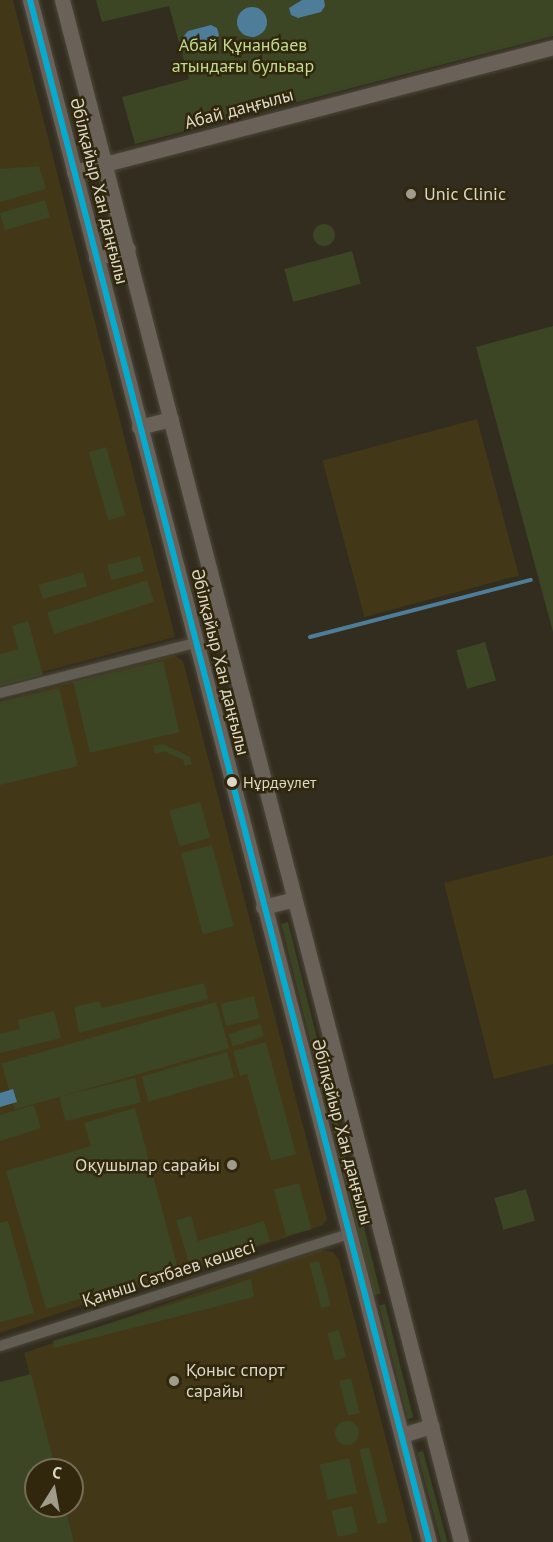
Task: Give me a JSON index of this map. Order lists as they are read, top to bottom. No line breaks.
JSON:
{"streets":{"main road":["Абай даңғылы","Әбілқайыр Хан даңғылы"],"street":["Қаныш Сәтбаев көшесі"]},"crossings":[["Абай даңғылы","Әбілқайыр Хан даңғылы"],["Әбілқайыр Хан даңғылы","Қаныш Сәтбаев көшесі"]],"parks":["Абай Құнанбаев атындағы бульвар"],"places":["Unic Clinic","Нұрдәулет","Оқушылар сарайы","Қоныс спорт сарайы"],"north":"top"}
